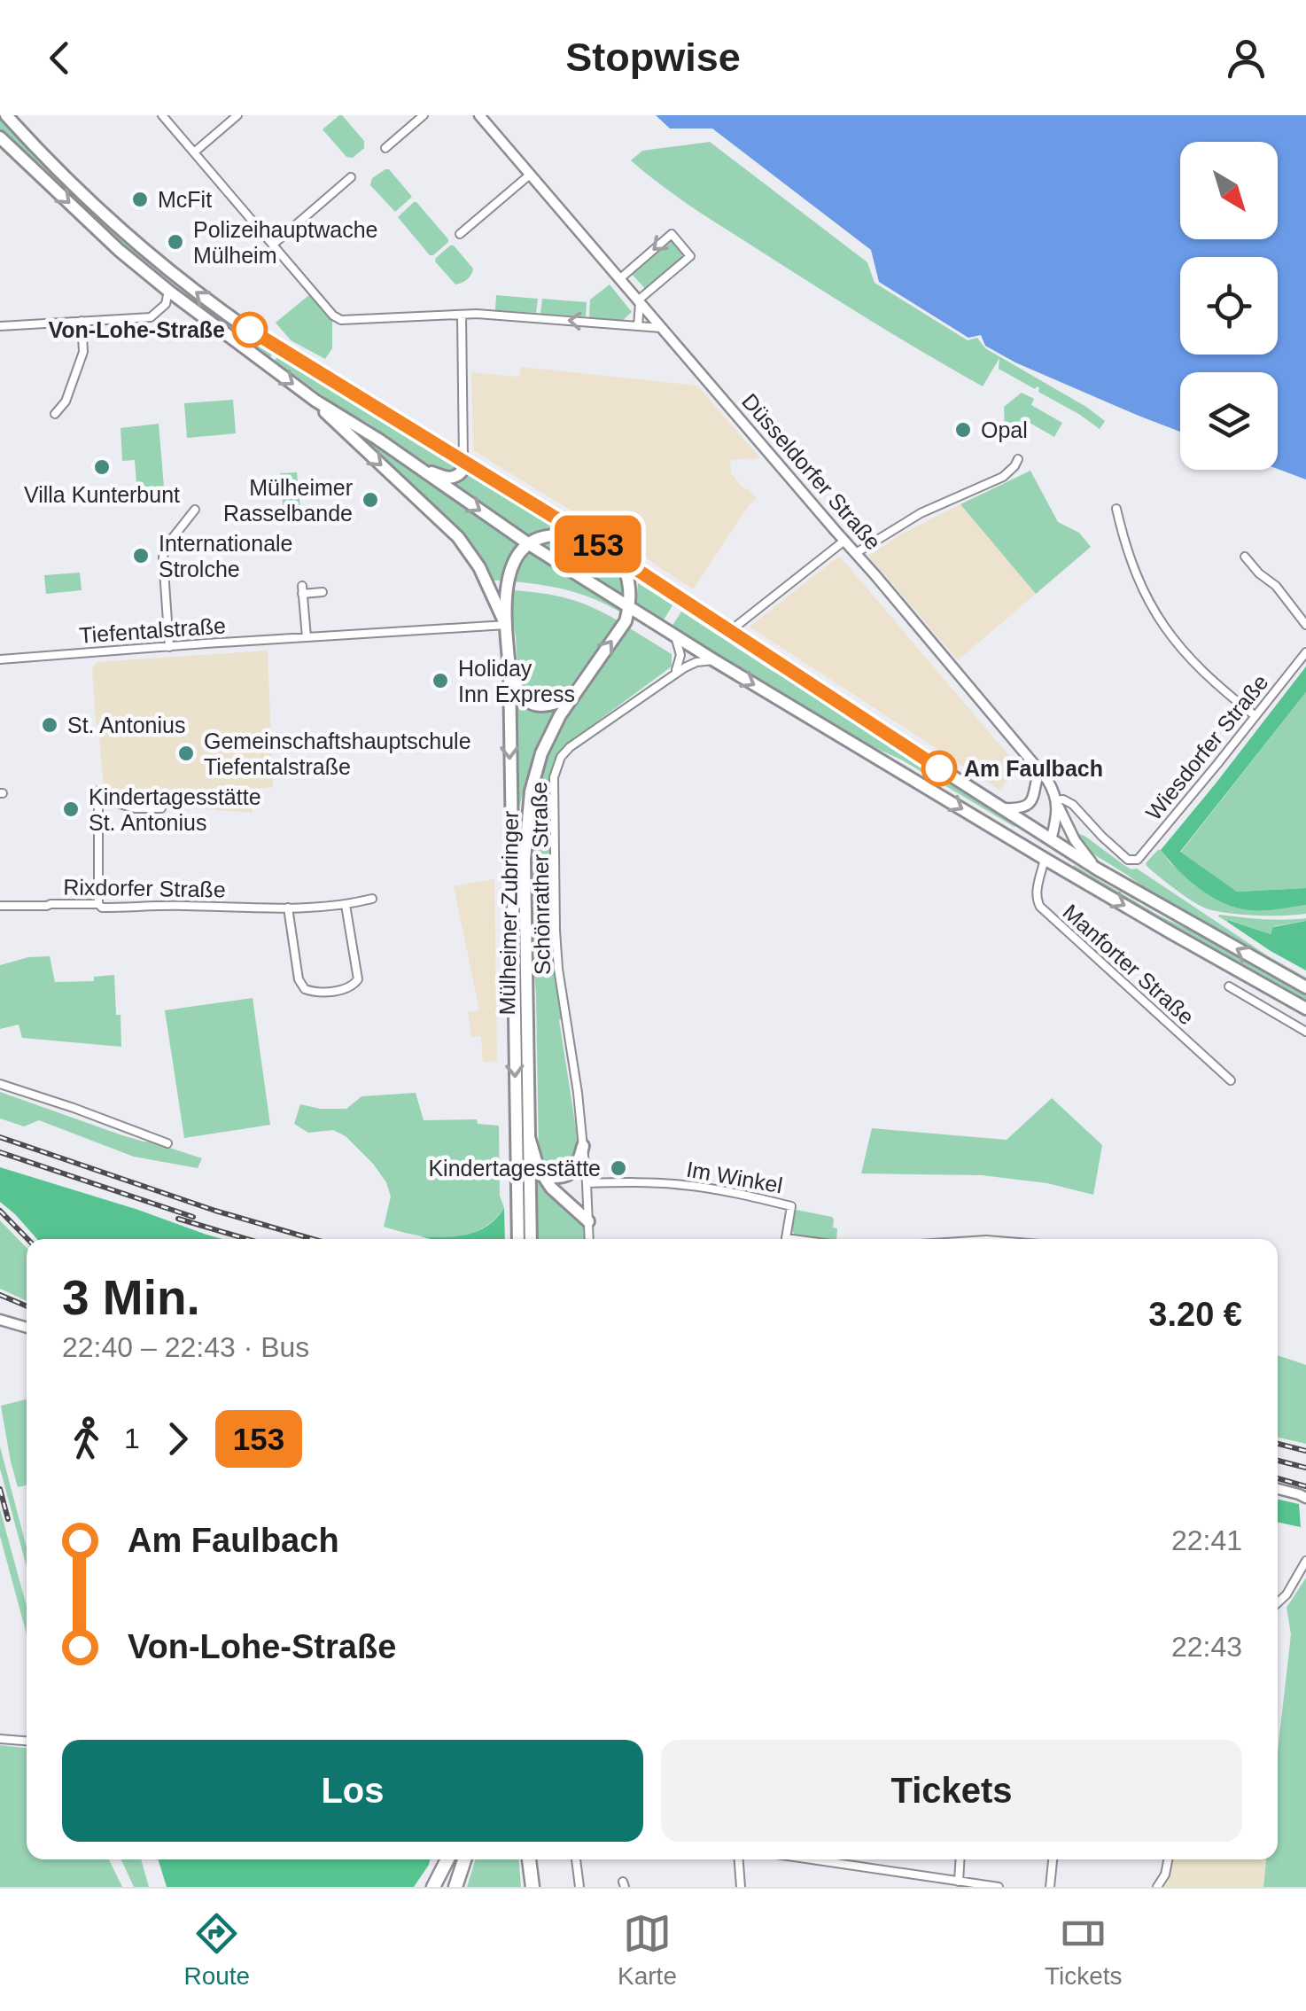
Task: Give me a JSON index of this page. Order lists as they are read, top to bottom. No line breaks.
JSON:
{"streets":{"main road":["Mülheimer Zubringer"],"street":["Düsseldorfer Straße","Tiefentalstraße","Wiesdorfer Straße","Schönrather Straße","Rixdorfer Straße","Manforter Straße","Im Winkel"]},"crossings":[["Düsseldorfer Straße","Wiesdorfer Straße"],["Tiefentalstraße","Mülheimer Zubringer"],["Schönrather Straße","Im Winkel"]],"places":["McFit","Polizeihauptwache Mülheim","Von-Lohe-Straße","Opal","Villa Kunterbunt","Mülheimer Rasselbande","Internationale Strolche","Holiday Inn Express","St. Antonius","Gemeinschaftshauptschule Tiefentalstraße","Am Faulbach","Kindertagesstätte St. Antonius","Kindertagesstätte"],"lines":["bus line 153"],"north":"bottom right","page":{"header":"Stopwise","on_map":"153","heading":["3 Min.","22:40 – 22:43 · Bus","3.20 €"],"legs":["1","153"],"list":[{"name":"Am Faulbach","value":"22:41"},{"name":"Von-Lohe-Straße","value":"22:43"}],"buttons":["Los","Tickets"],"tabs":["Route","Karte","Tickets"]}}
